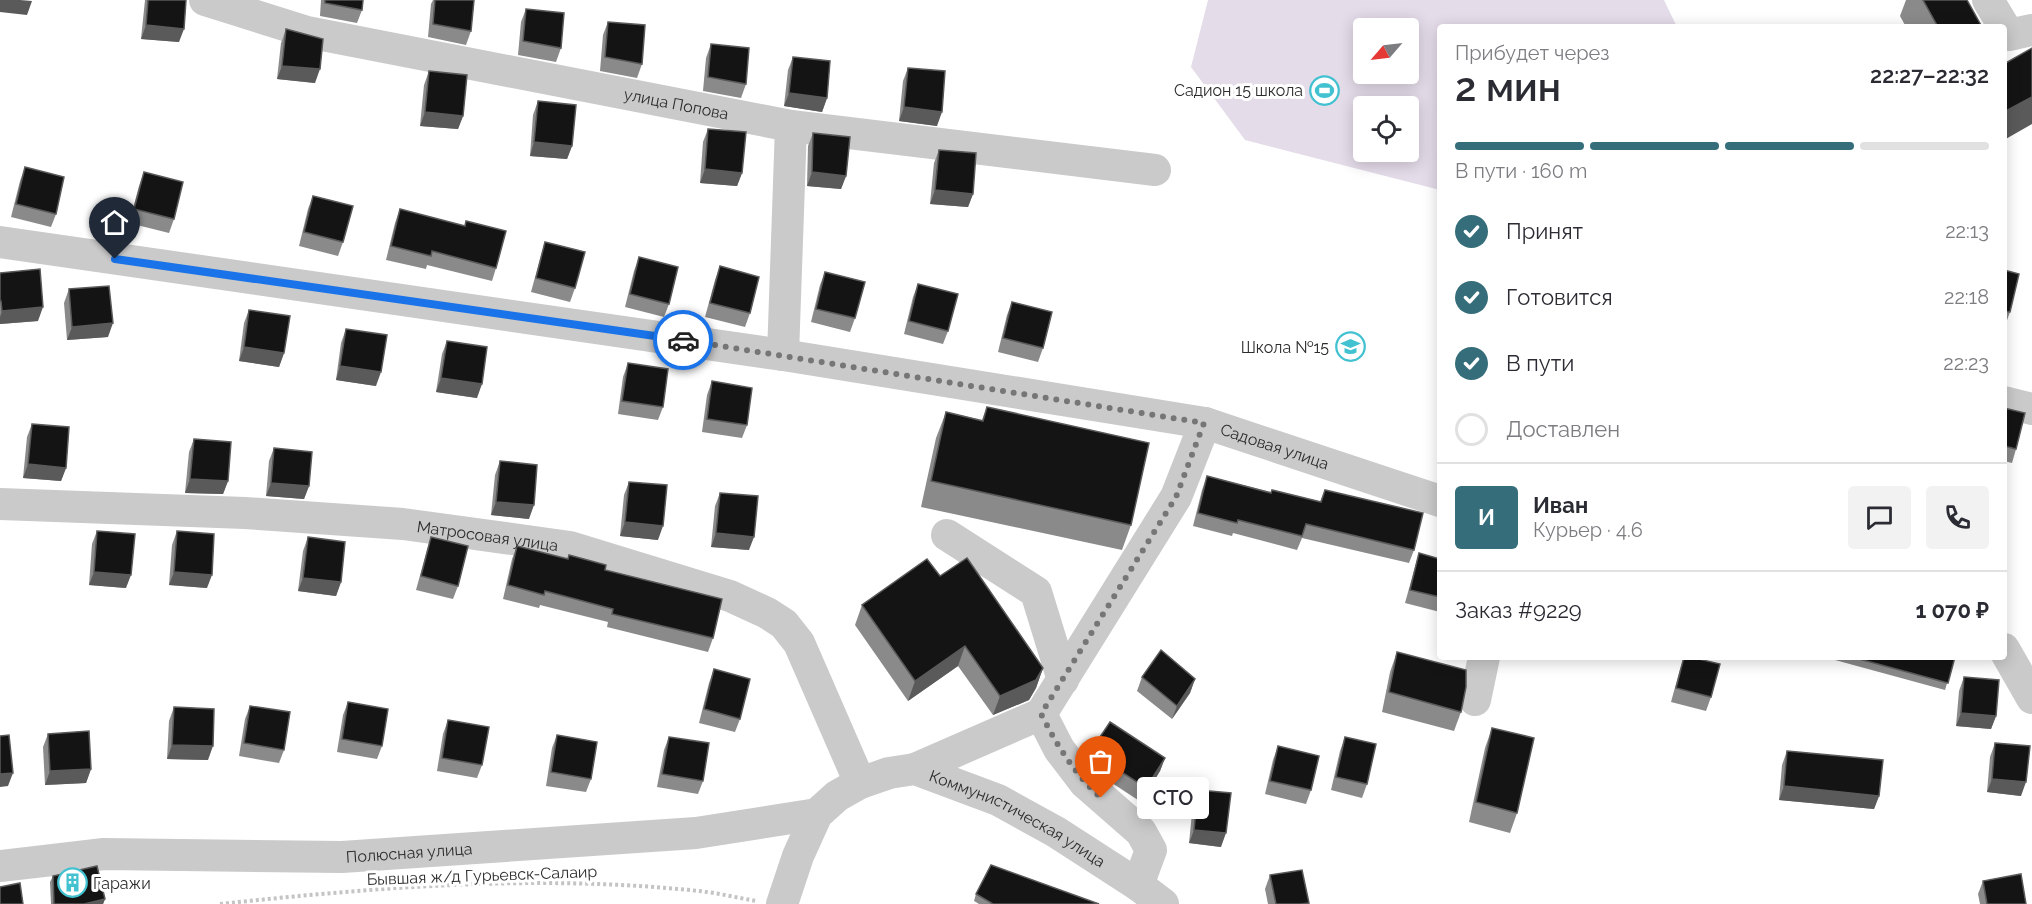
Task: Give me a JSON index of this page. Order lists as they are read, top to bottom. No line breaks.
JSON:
{"streets":{"street":["улица Попова","Садовая улица","Матросовая улица","Коммунистическая улица","Полюсная улица"],"path":["Бывшая ж/д Гурьевск-Салаир"]},"crossings":[["Матросовая улица","Коммунистическая улица"],["Коммунистическая улица","Полюсная улица"]],"places":{"sports":["Садион 15 школа"],"school or university":["Школа №15"],"other":["СТО"],"building":["Гаражи"]},"north":"bottom left","page":{"heading":["2 мин","Прибудет через","22:27–22:32"],"panel":["Иван","Курьер · 4.6","Заказ #9229","1 070 ₽"],"bar":"В пути · 160 m","list":[["Принят","22:13"],["Готовится","22:18"],["В пути","22:23"],"Доставлен"],"round":"И","bubble":"СТО"}}
